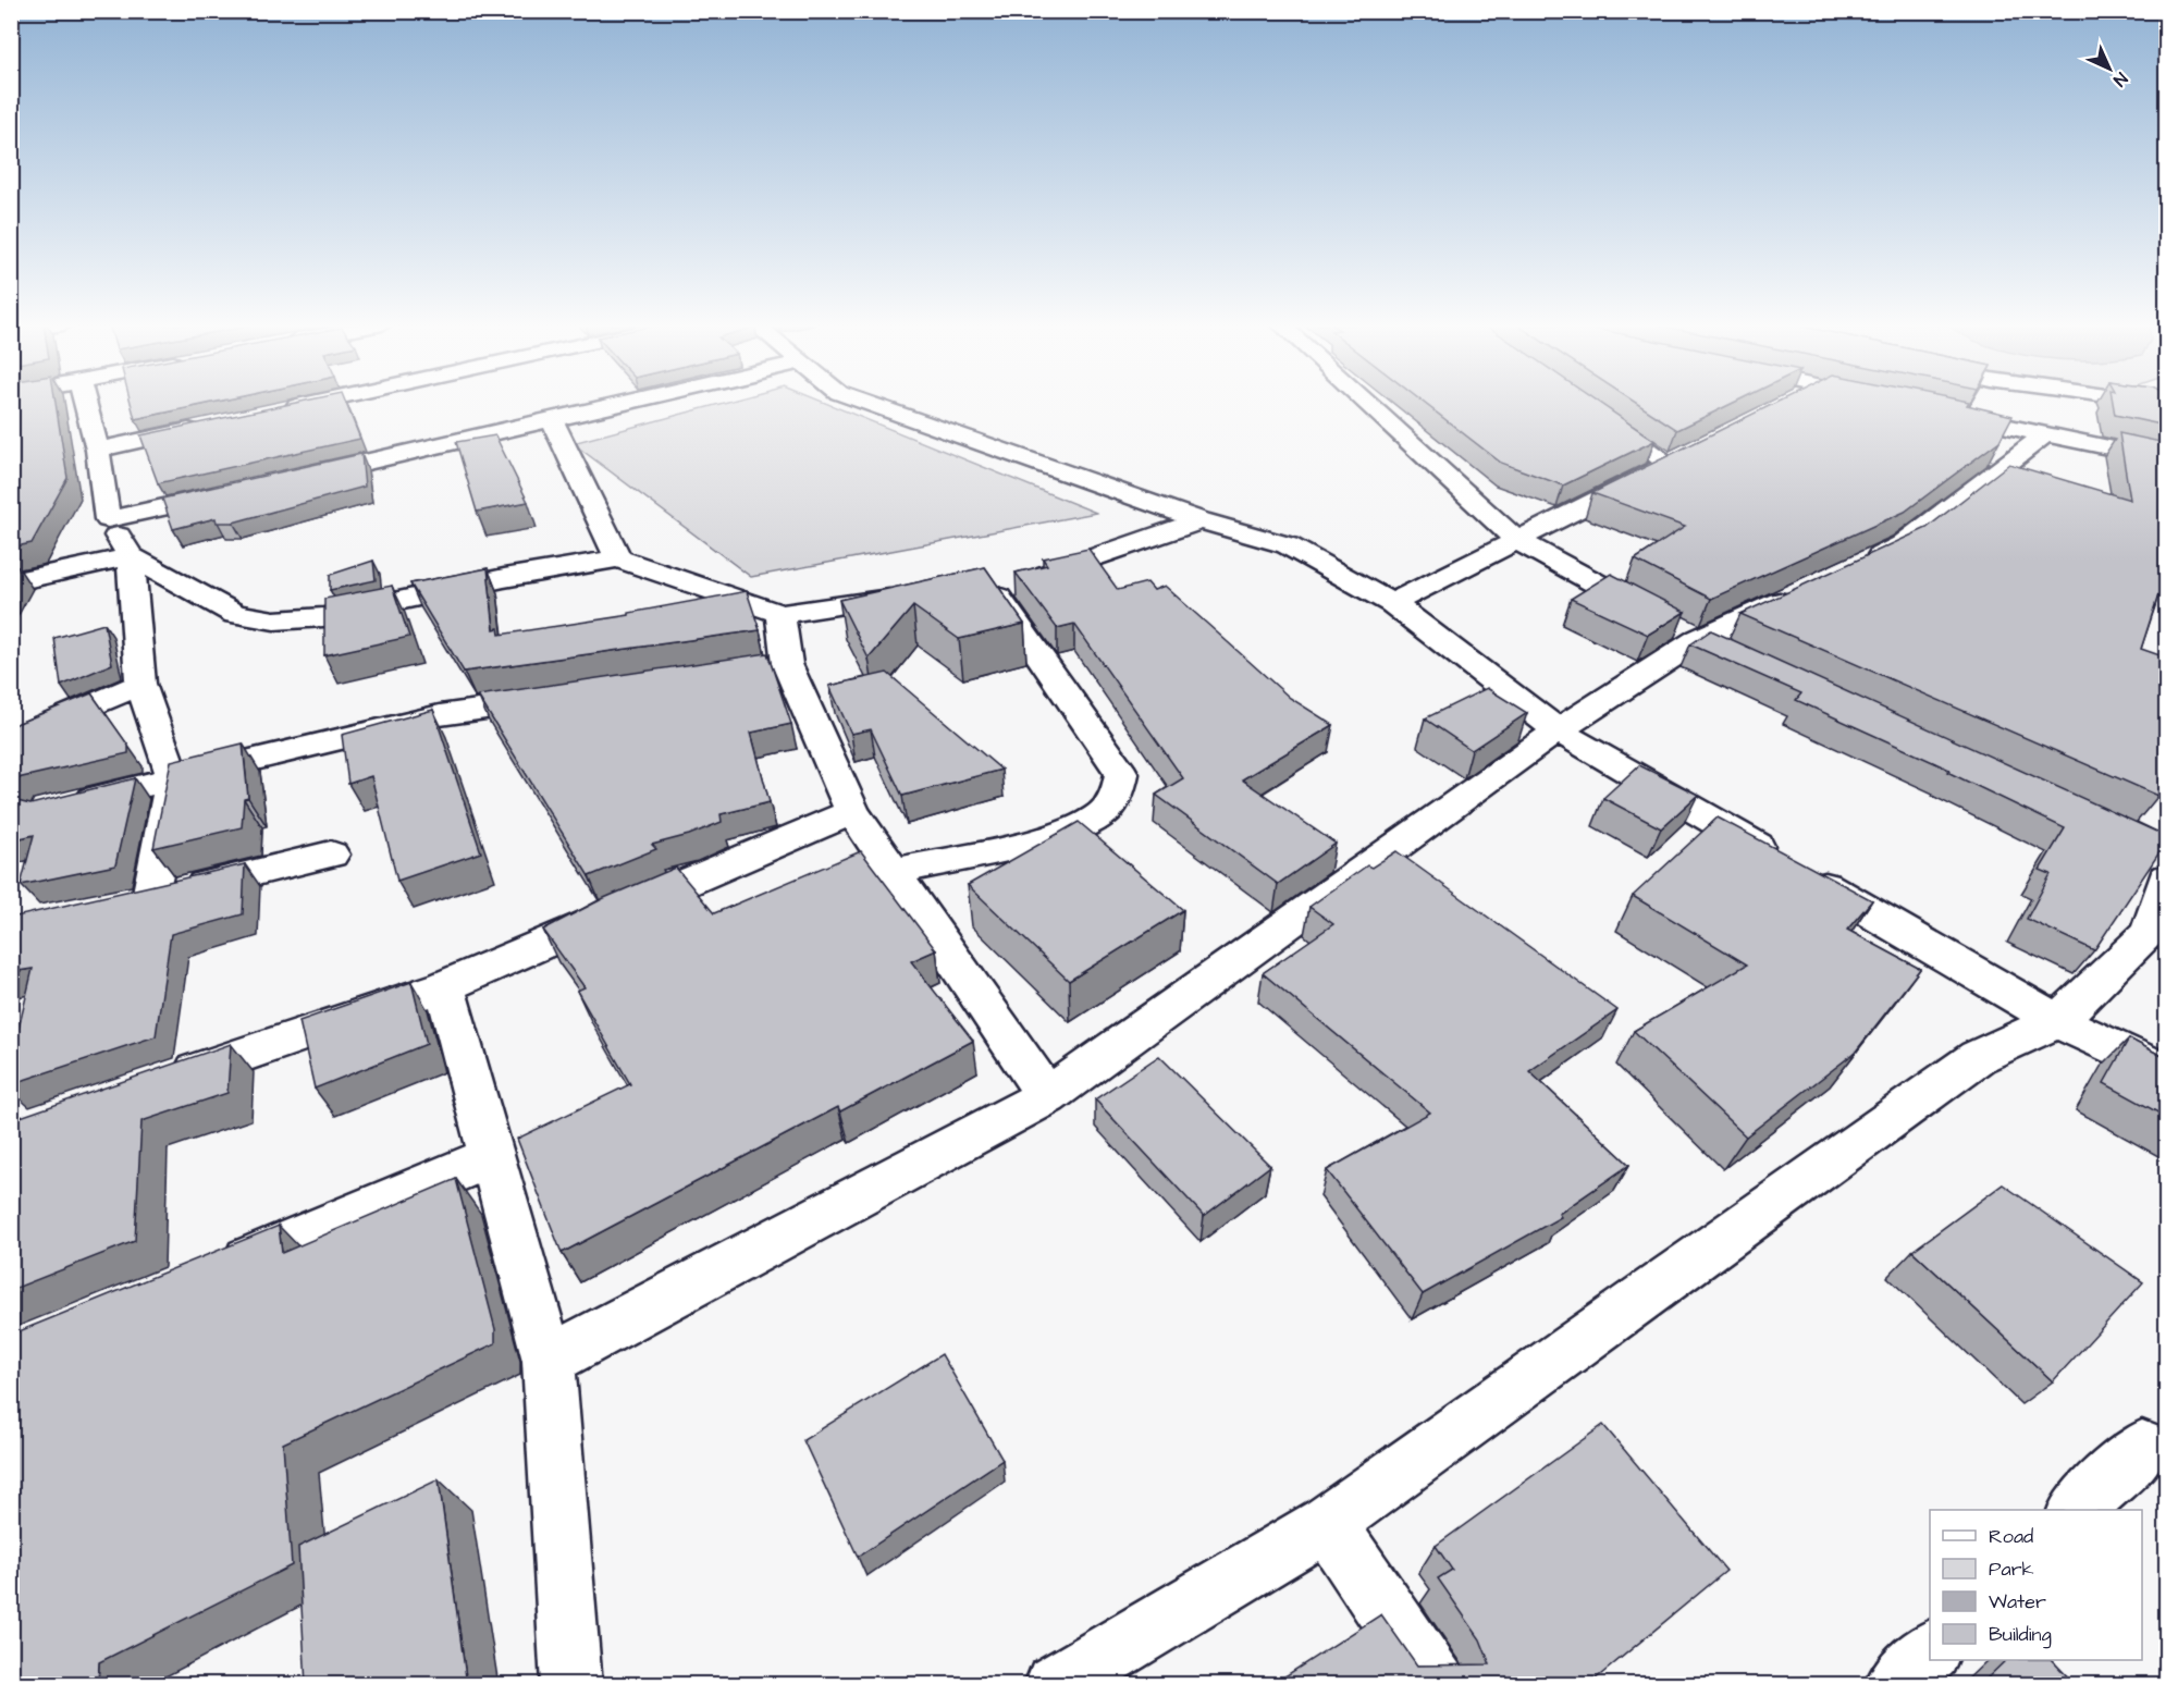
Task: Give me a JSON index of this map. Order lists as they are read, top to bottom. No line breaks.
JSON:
{"legend":["Road","Park","Water","Building"],"north":"bottom right"}
